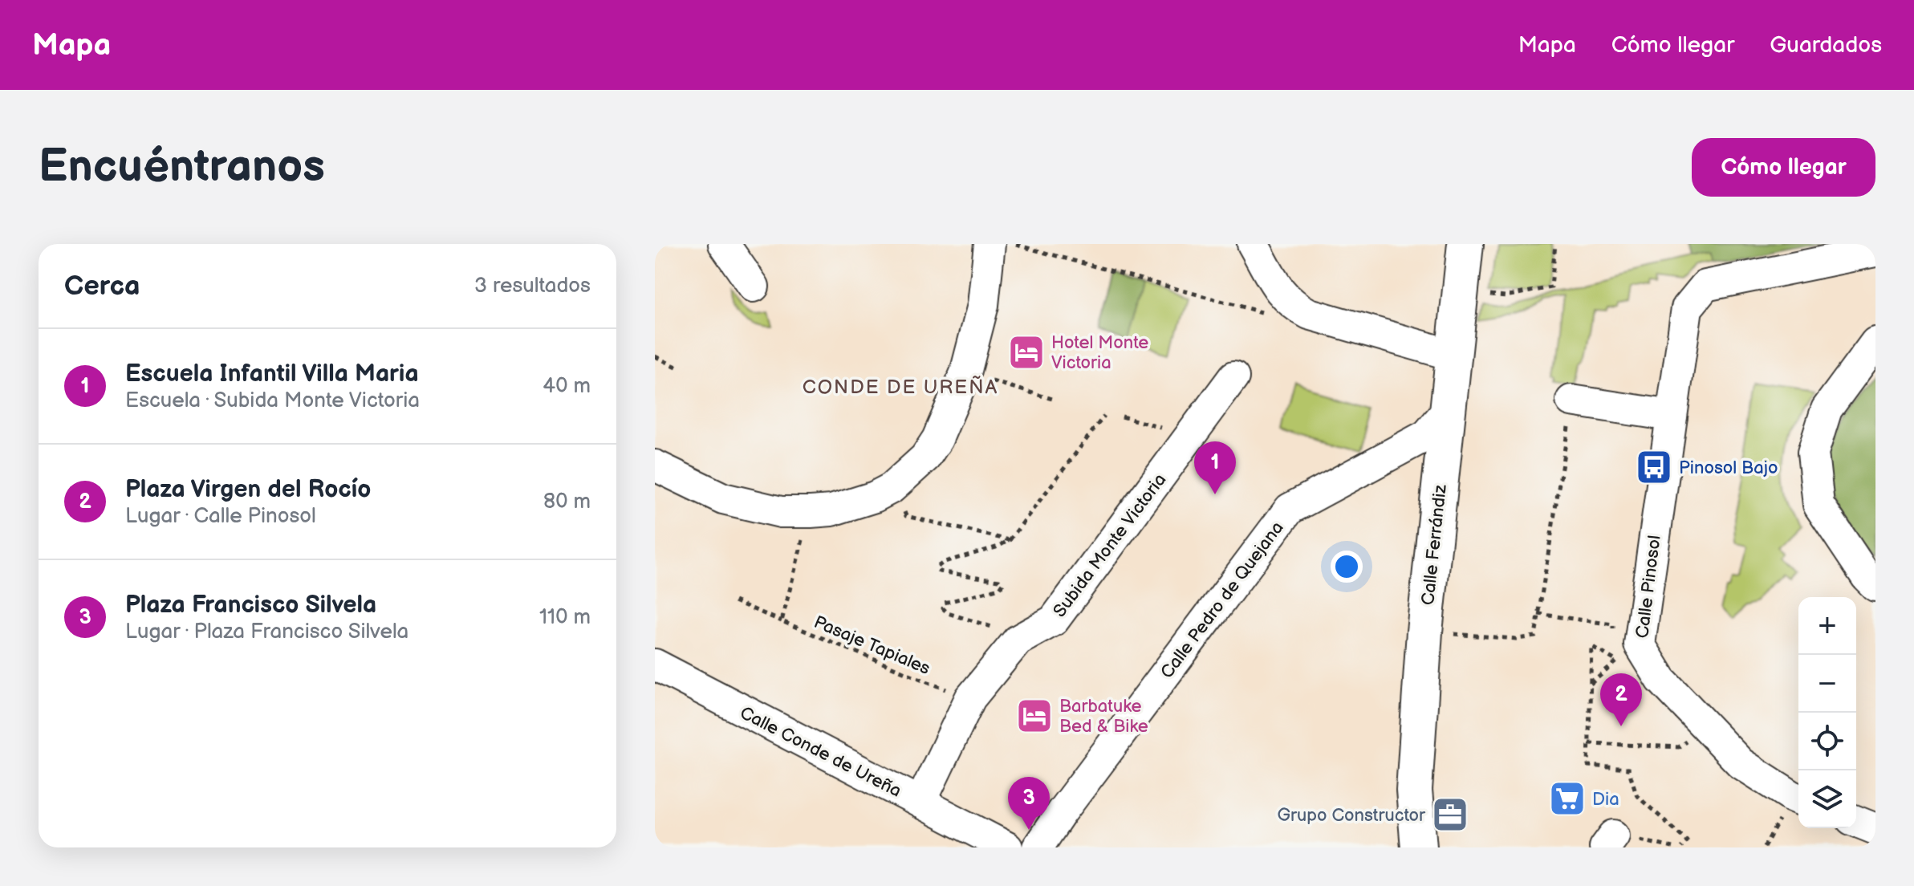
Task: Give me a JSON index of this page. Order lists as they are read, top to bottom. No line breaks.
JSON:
{"streets":{"main road":["Calle Ferrándiz"],"street":["Subida Monte Victoria","Calle Pinosol","Calle Pedro de Quejana","Calle Conde de Ureña"],"path":["Pasaje Tapiales"]},"crossings":[["Subida Monte Victoria","Calle Conde de Ureña"],["Calle Ferrándiz","Calle Pedro de Quejana"]],"districts":["CONDE DE UREÑA"],"places":{"hotel":["Hotel Monte Victoria","Barbatuke Bed & Bike"],"bus stop":["Pinosol Bajo"],"supermarket":["Dia"],"office":["Grupo Constructor"]},"page":{"header":"Mapa","nav":["Mapa","Cómo llegar","Guardados"],"buttons":"Cómo llegar","title":"Encuéntranos","heading":["Cerca","3 resultados"],"list":[{"mark":"1","name":"Escuela Infantil Villa Maria","note":"Escuela · Subida Monte Victoria","value":"40 m"},{"mark":"2","name":"Plaza Virgen del Rocío","note":"Lugar · Calle Pinosol","value":"80 m"},{"mark":"3","name":"Plaza Francisco Silvela","note":"Lugar · Plaza Francisco Silvela","value":"110 m"}],"pins":["1","2","3"],"map_buttons":["+","−"]}}
